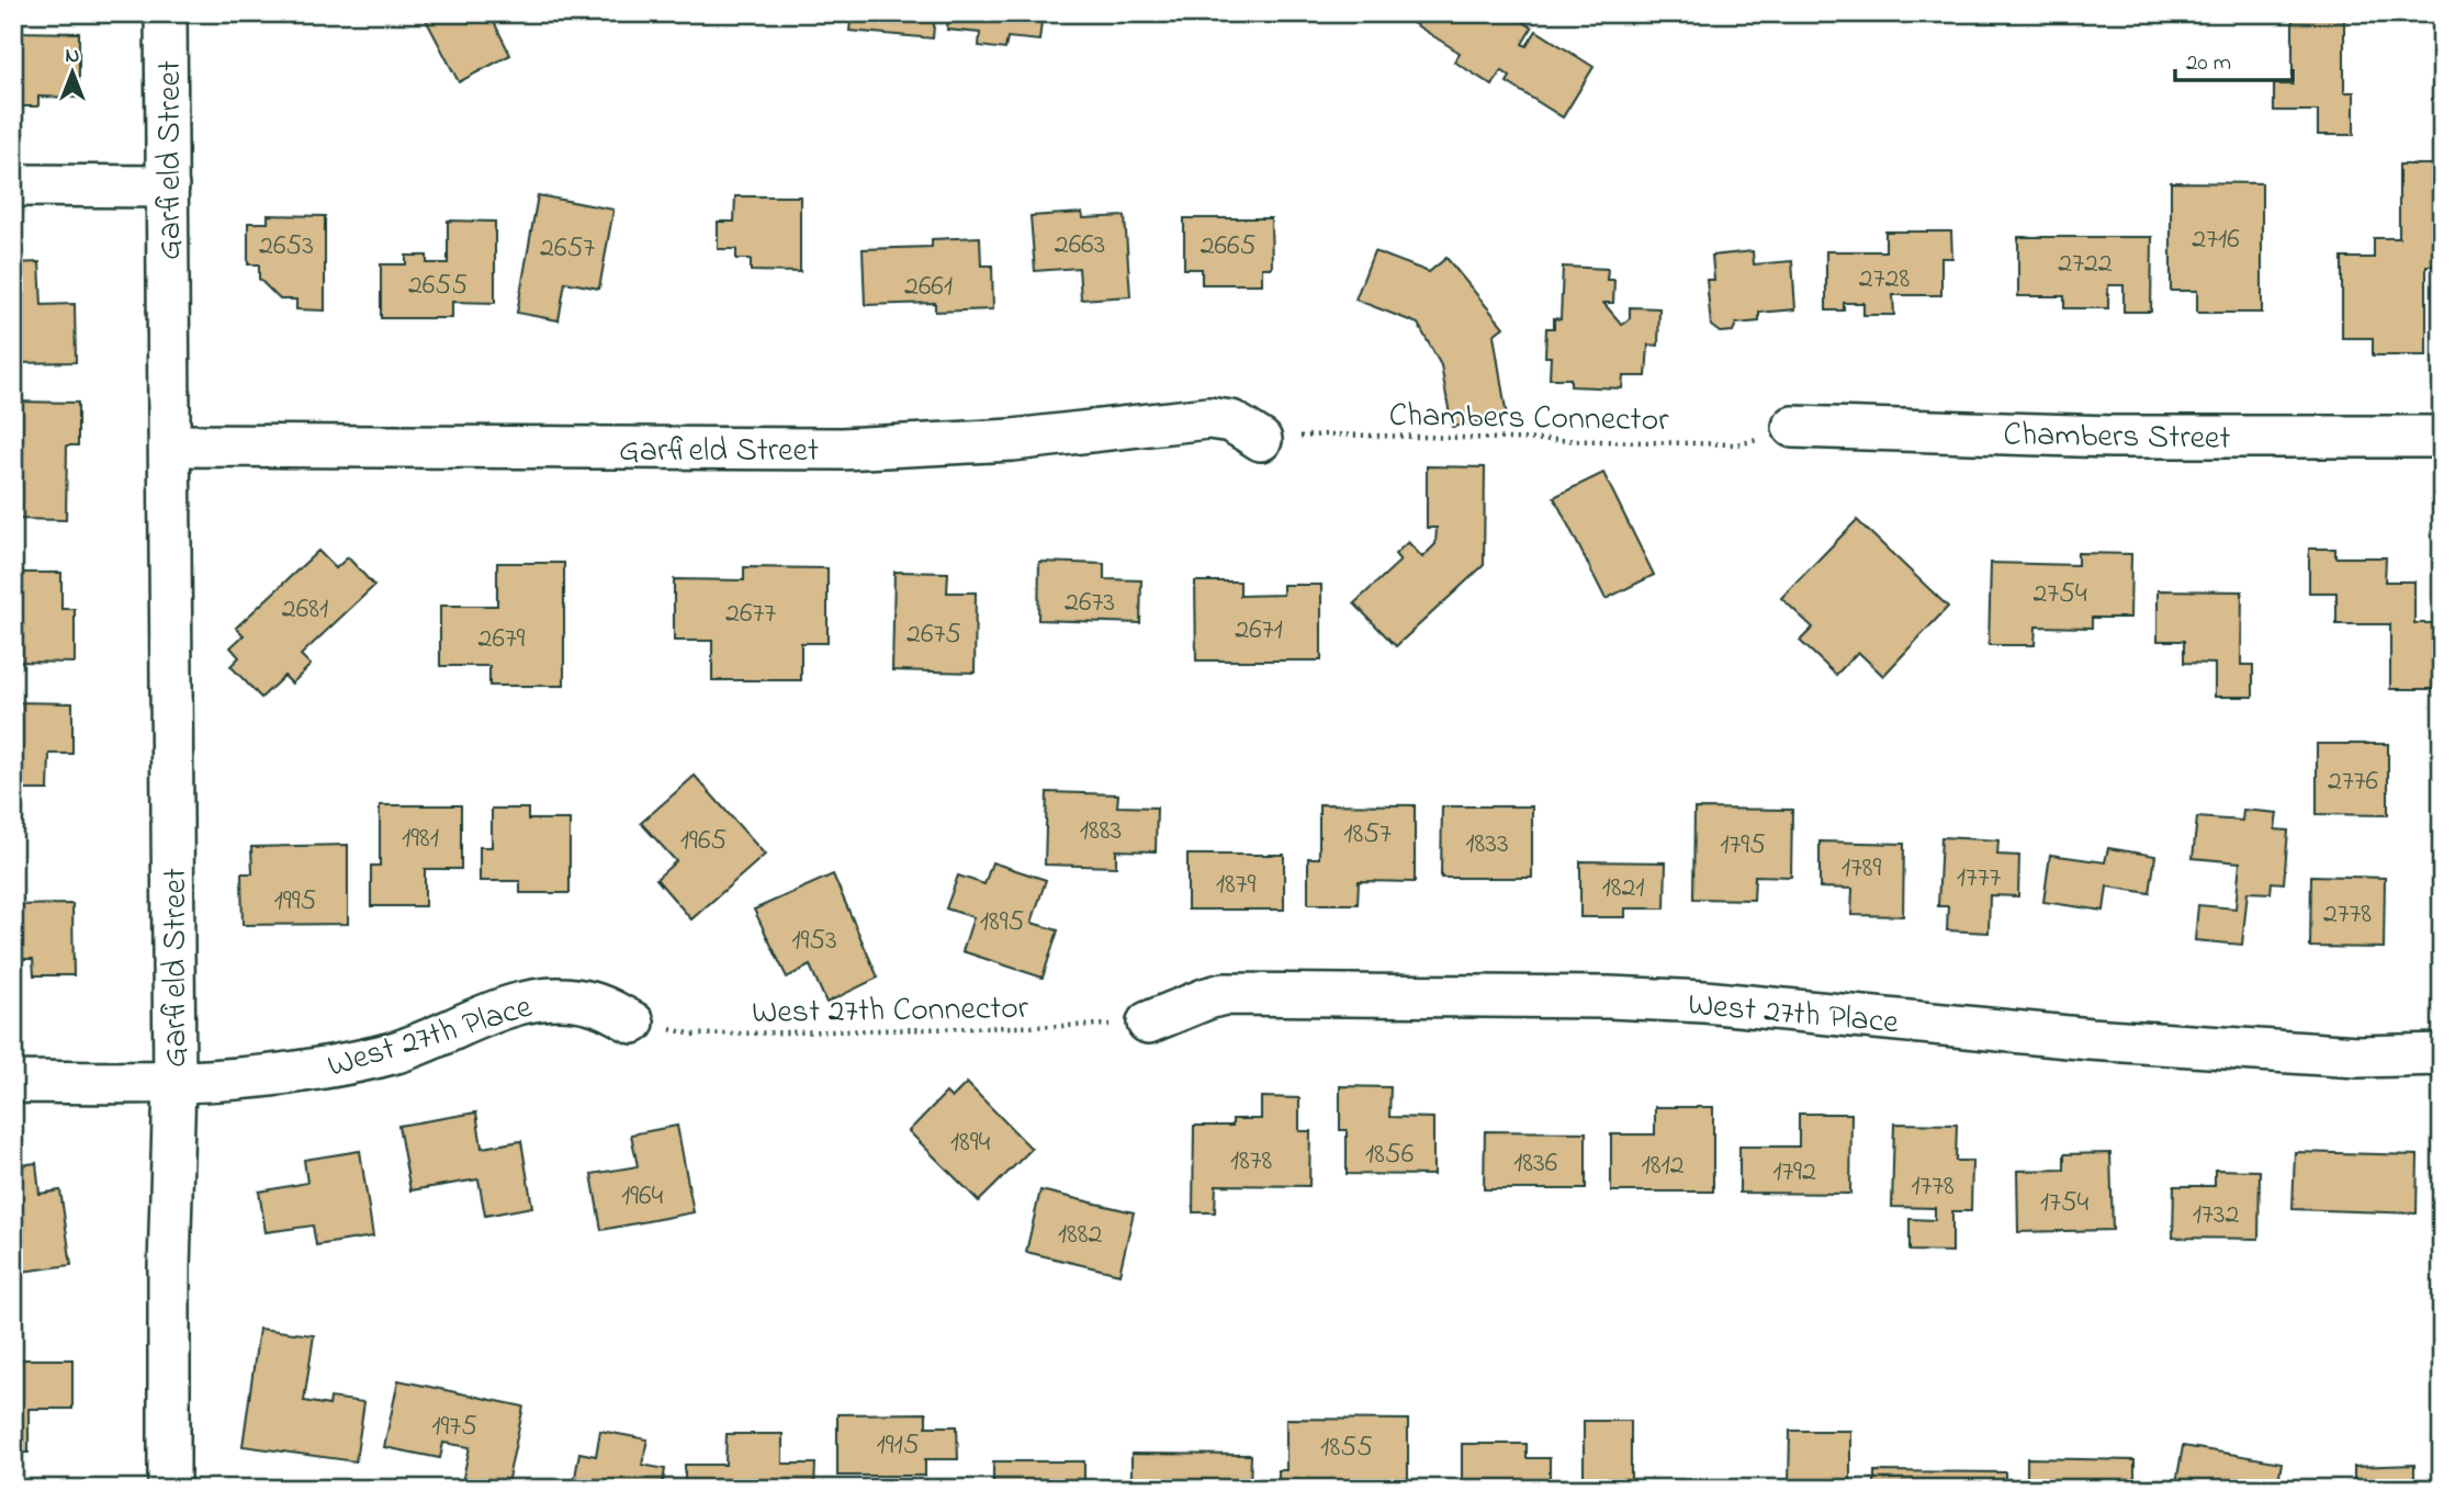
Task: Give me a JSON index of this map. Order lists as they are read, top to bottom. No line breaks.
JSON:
{"streets":{"street":["Garfield Street","Chambers Street","West 27th Place"],"path":["Chambers Connector","West 27th Connector"]},"crossings":[["Garfield Street","Chambers Connector"],["Garfield Street","West 27th Place"],["Chambers Connector","Chambers Street"],["West 27th Connector","West 27th Place"]],"house_numbers":["2716","2663","2653","2665","2657","2722","2728","2655","2661","2754","2673","2681","2677","2671","2675","2679","2776","1883","1857","1981","1965","1833","1795","1789","1777","1879","1821","1995","2778","1895","1953","1894","1856","1878","1836","1812","1792","1778","1964","1754","1732","1882","1975","1915","1855"],"scale_bar":"20 m","north":"top"}
